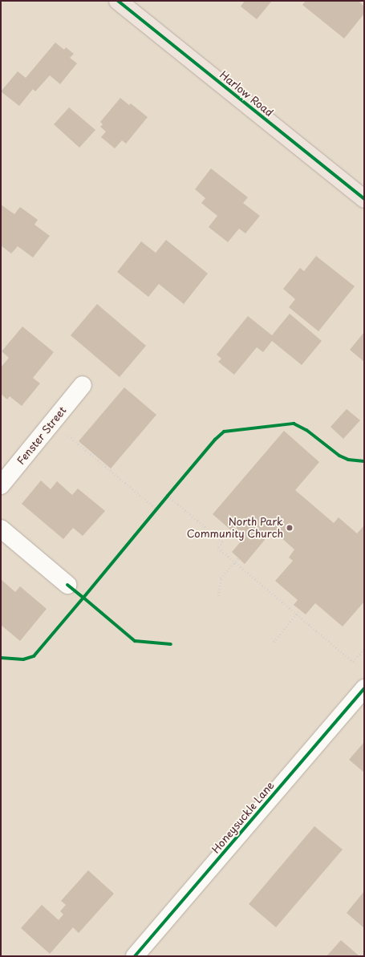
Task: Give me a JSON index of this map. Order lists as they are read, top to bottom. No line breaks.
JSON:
{"streets":{"main road":["Harlow Road"],"street":["Fenster Street","Honeysuckle Lane"]},"places":["North Park Community Church"]}
